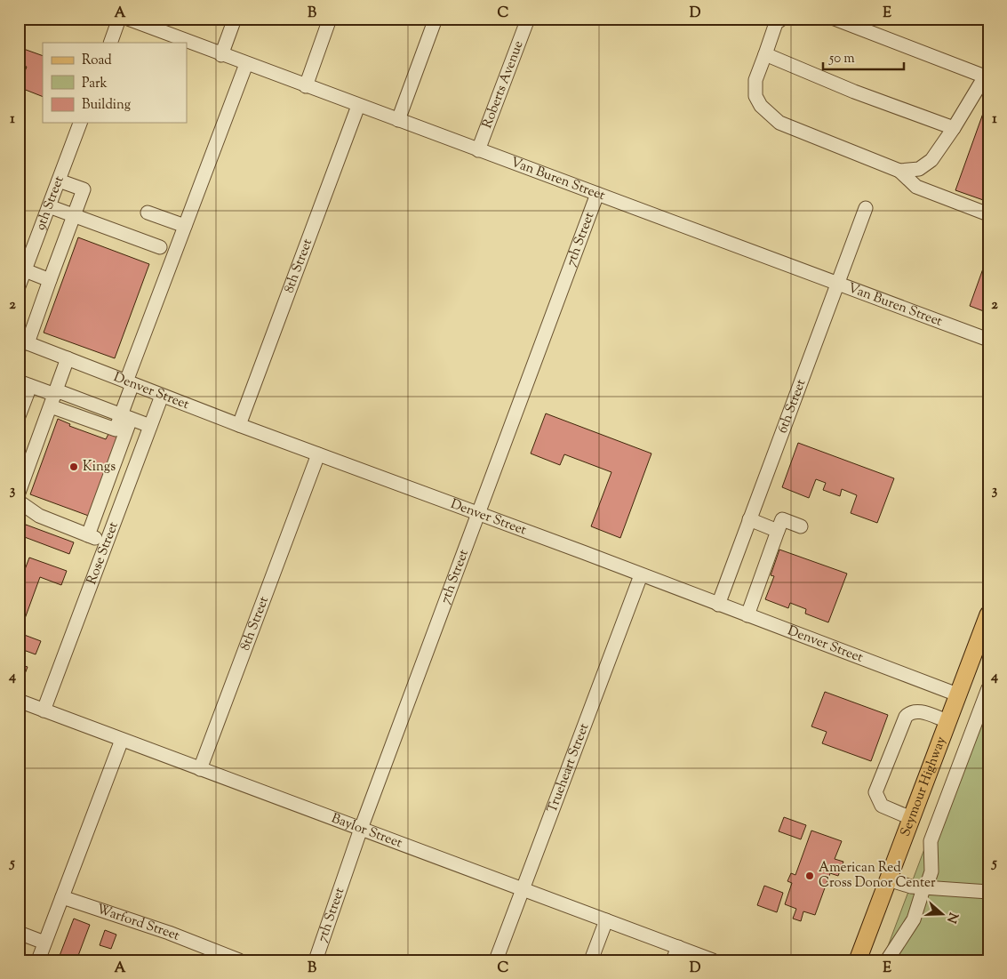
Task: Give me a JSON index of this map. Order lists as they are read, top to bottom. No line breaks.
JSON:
{"streets":{"main road":["Seymour Highway"],"street":["Roberts Avenue","Van Buren Street","9th Street","7th Street","8th Street","Denver Street","6th Street","Rose Street","Trueheart Street","Baylor Street","Warford Street"]},"crossings":[["Roberts Avenue","Van Buren Street"],["Van Buren Street","7th Street"],["Van Buren Street","8th Street"],["Van Buren Street","6th Street"],["7th Street","Denver Street"],["7th Street","Baylor Street"],["8th Street","Denver Street"],["8th Street","Baylor Street"],["Denver Street","6th Street"],["Denver Street","Rose Street"],["Denver Street","Trueheart Street"],["Denver Street","Seymour Highway"],["Rose Street","Baylor Street"],["Trueheart Street","Baylor Street"]],"places":["Kings","American Red Cross Donor Center"],"legend":["Road","Park","Building"],"scale_bar":"50 m","north":"right","grid":{"columns":["A","B","C","D","E"],"rows":["1","2","3","4","5"]}}
